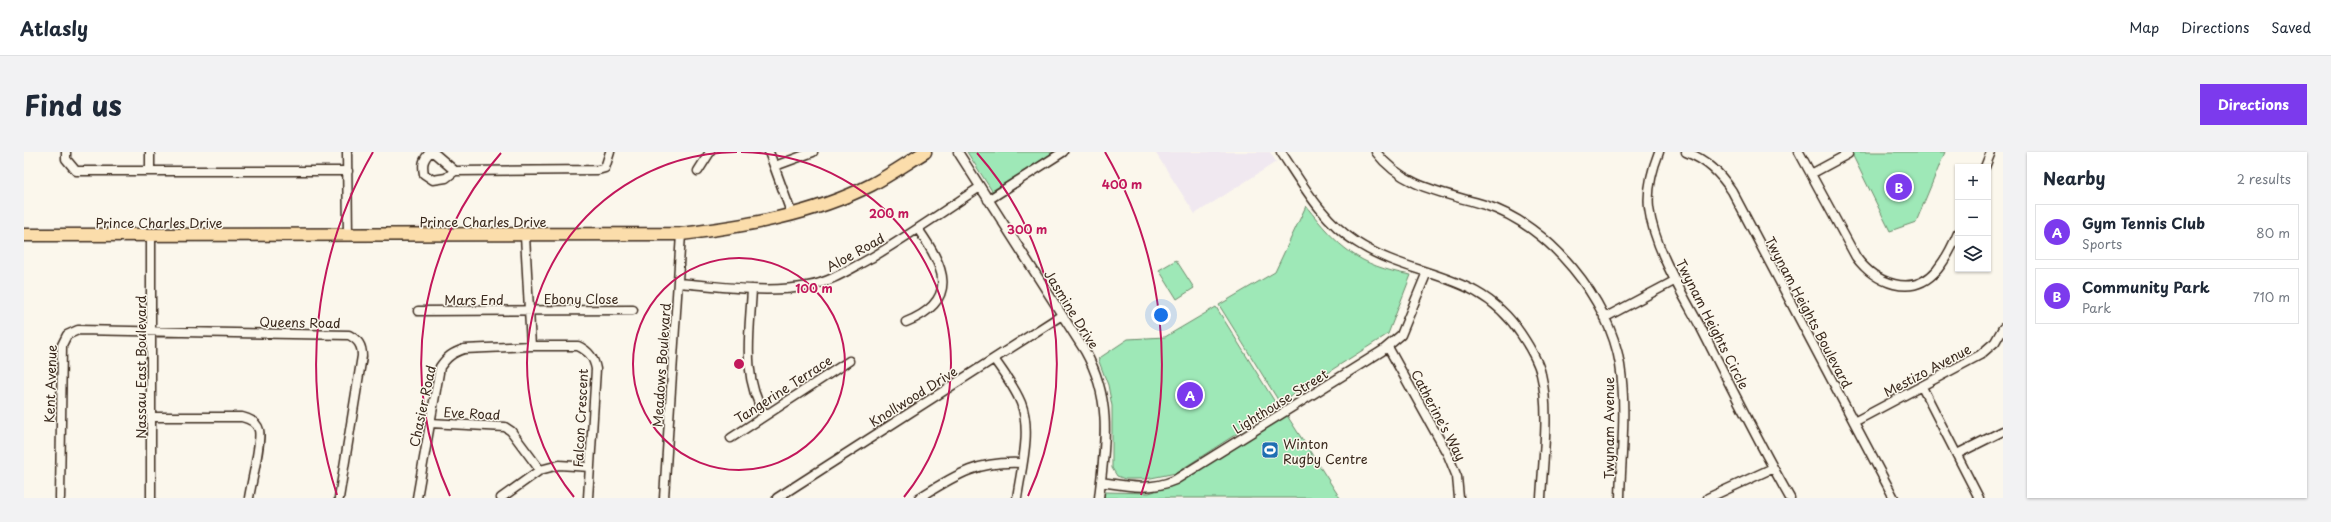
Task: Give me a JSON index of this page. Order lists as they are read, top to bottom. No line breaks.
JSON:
{"streets":{"highway":["Prince Charles Drive"],"street":["Aloe Road","Ebony Close","Mars End","Jasmine Drive","Twynam Heights Boulevard","Queens Road","Twynam Heights Circle","Meadows Boulevard","Nassau East Boulevard","Mestizo Avenue","Kent Avenue","Tangerine Terrace","Knollwood Drive","Lighthouse Street","Chasier Road","Eve Road","Catherine's Way","Falcon Crescent","Twynam Avenue"]},"crossings":[["Prince Charles Drive","Meadows Boulevard"],["Prince Charles Drive","Nassau East Boulevard"],["Aloe Road","Jasmine Drive"],["Aloe Road","Meadows Boulevard"],["Ebony Close","Mars End"],["Jasmine Drive","Knollwood Drive"],["Jasmine Drive","Lighthouse Street"],["Twynam Heights Boulevard","Mestizo Avenue"],["Queens Road","Nassau East Boulevard"],["Queens Road","Kent Avenue"],["Nassau East Boulevard","Kent Avenue"],["Lighthouse Street","Catherine's Way"],["Chasier Road","Eve Road"],["Chasier Road","Falcon Crescent"]],"places":{"sports":["Winton Rugby Centre"]},"page":{"header":"Atlasly","nav":["Map","Directions","Saved"],"title":"Find us","buttons":"Directions","heading":["Nearby","2 results"],"map_buttons":["+","−"],"pins":["B","A"],"list":[{"mark":"A","name":"Gym Tennis Club","note":"Sports","value":"80 m"},{"mark":"B","name":"Community Park","note":"Park","value":"710 m"}]},"rings":["400 m","200 m","300 m","100 m"]}
